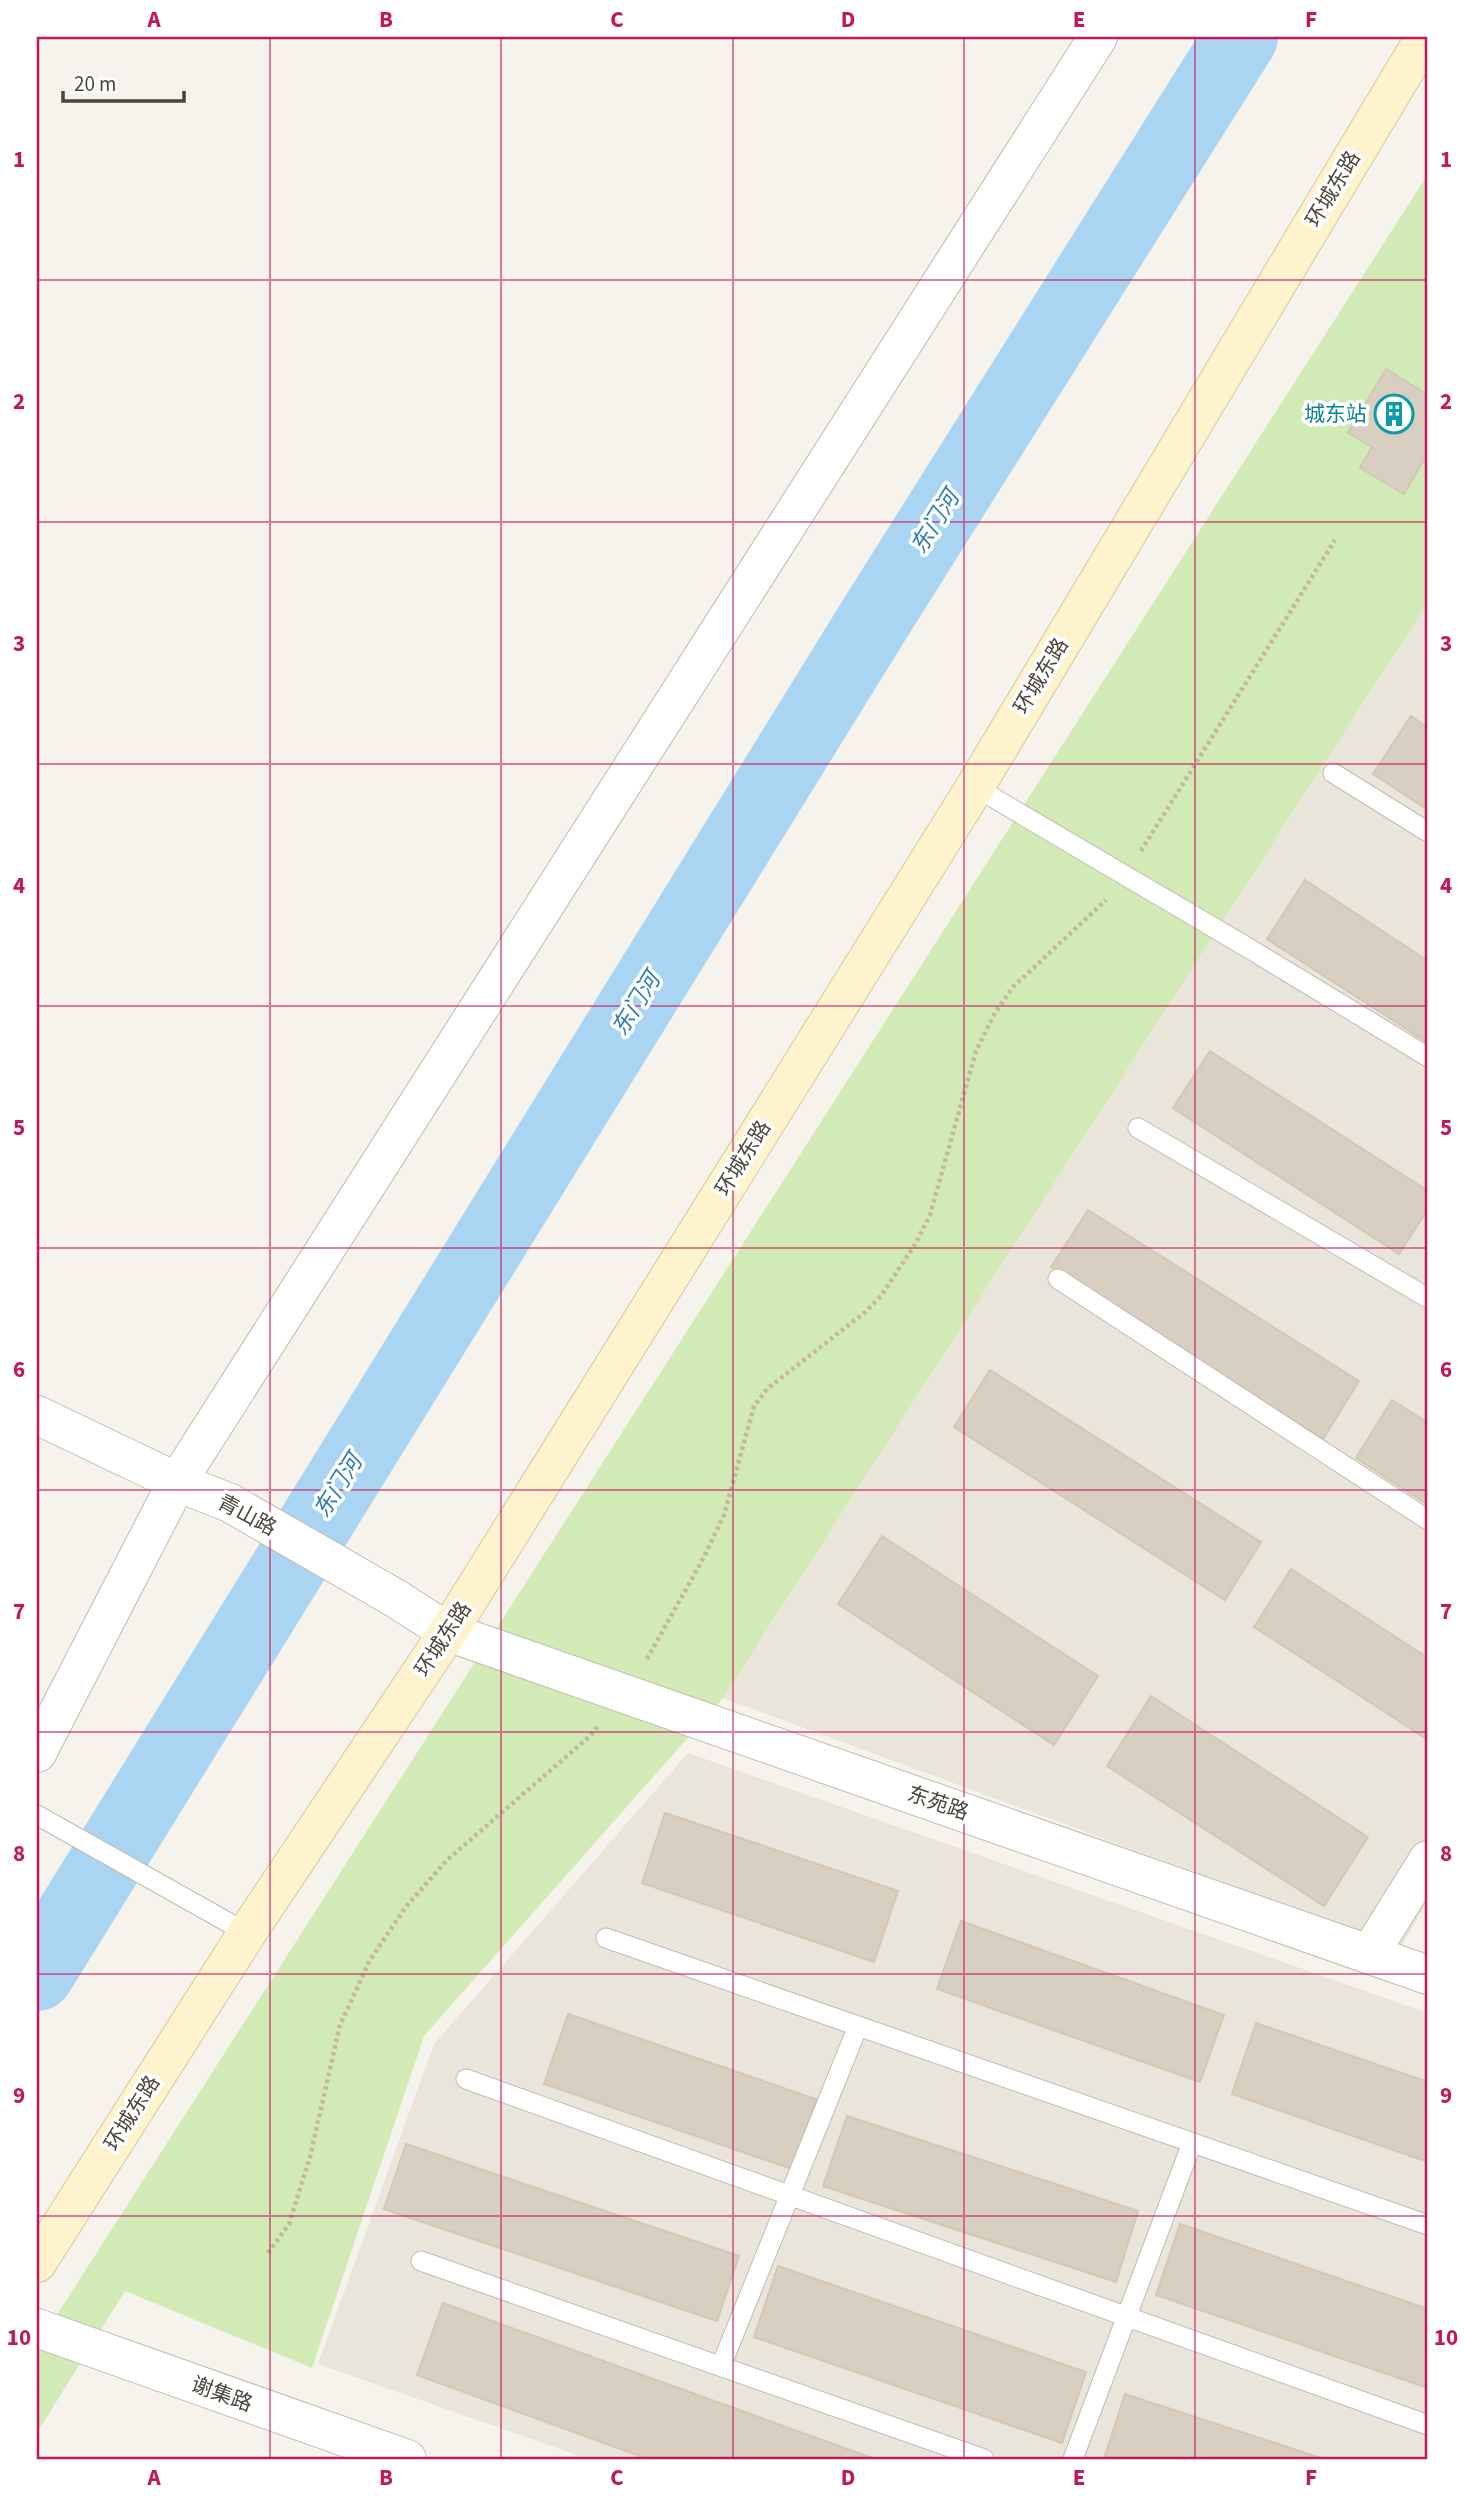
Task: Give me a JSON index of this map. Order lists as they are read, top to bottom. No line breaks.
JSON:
{"streets":{"main road":["环城东路"],"street":["青山路","东苑路","谢集路"]},"crossings":[["环城东路","青山路"],["环城东路","东苑路"],["青山路","东苑路"]],"water":["东门河"],"places":{"building":["城东站"]},"scale_bar":"20 m","grid":{"columns":["A","B","C","D","E","F"],"rows":["1","2","3","4","5","6","7","8","9","10"]}}
